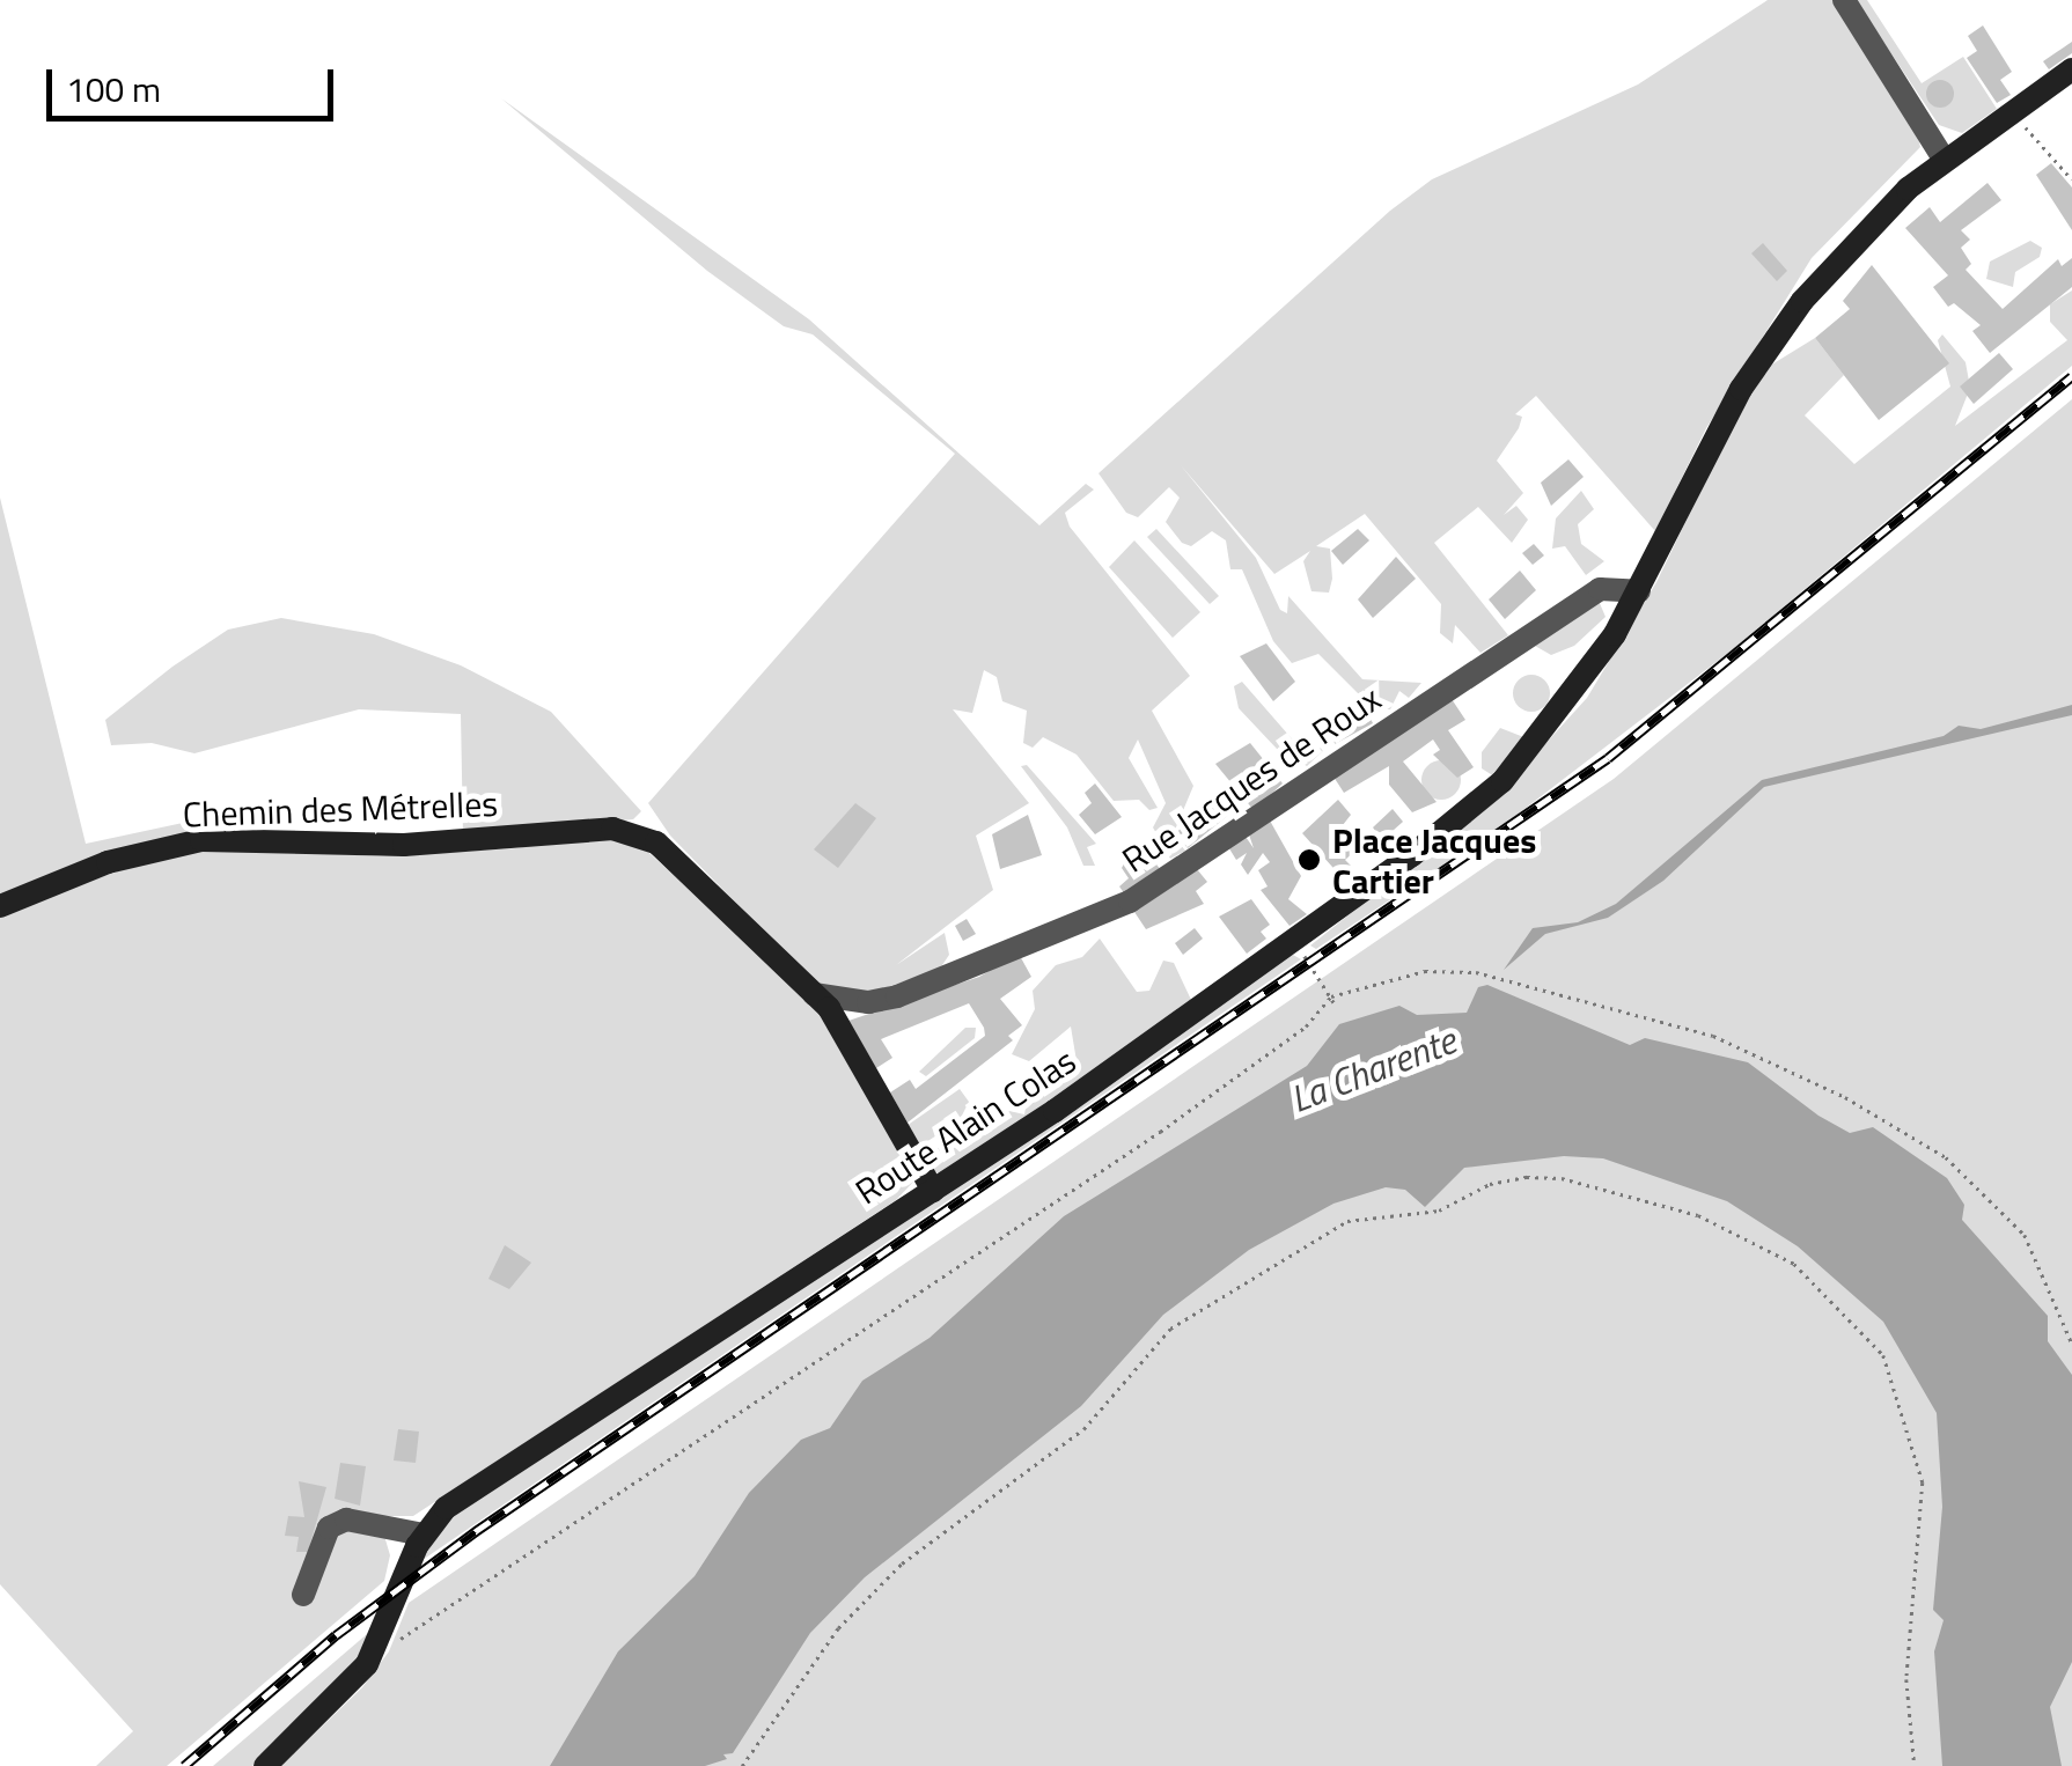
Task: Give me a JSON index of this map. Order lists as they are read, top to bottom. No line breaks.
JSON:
{"streets":{"street":["Rue Jacques de Roux","Chemin des Métrelles","Route Alain Colas"]},"crossings":[["Rue Jacques de Roux","Chemin des Métrelles"],["Rue Jacques de Roux","Route Alain Colas"],["Chemin des Métrelles","Route Alain Colas"]],"water":["La Charente"],"places":["Place Jacques Cartier"],"scale_bar":"100 m"}
